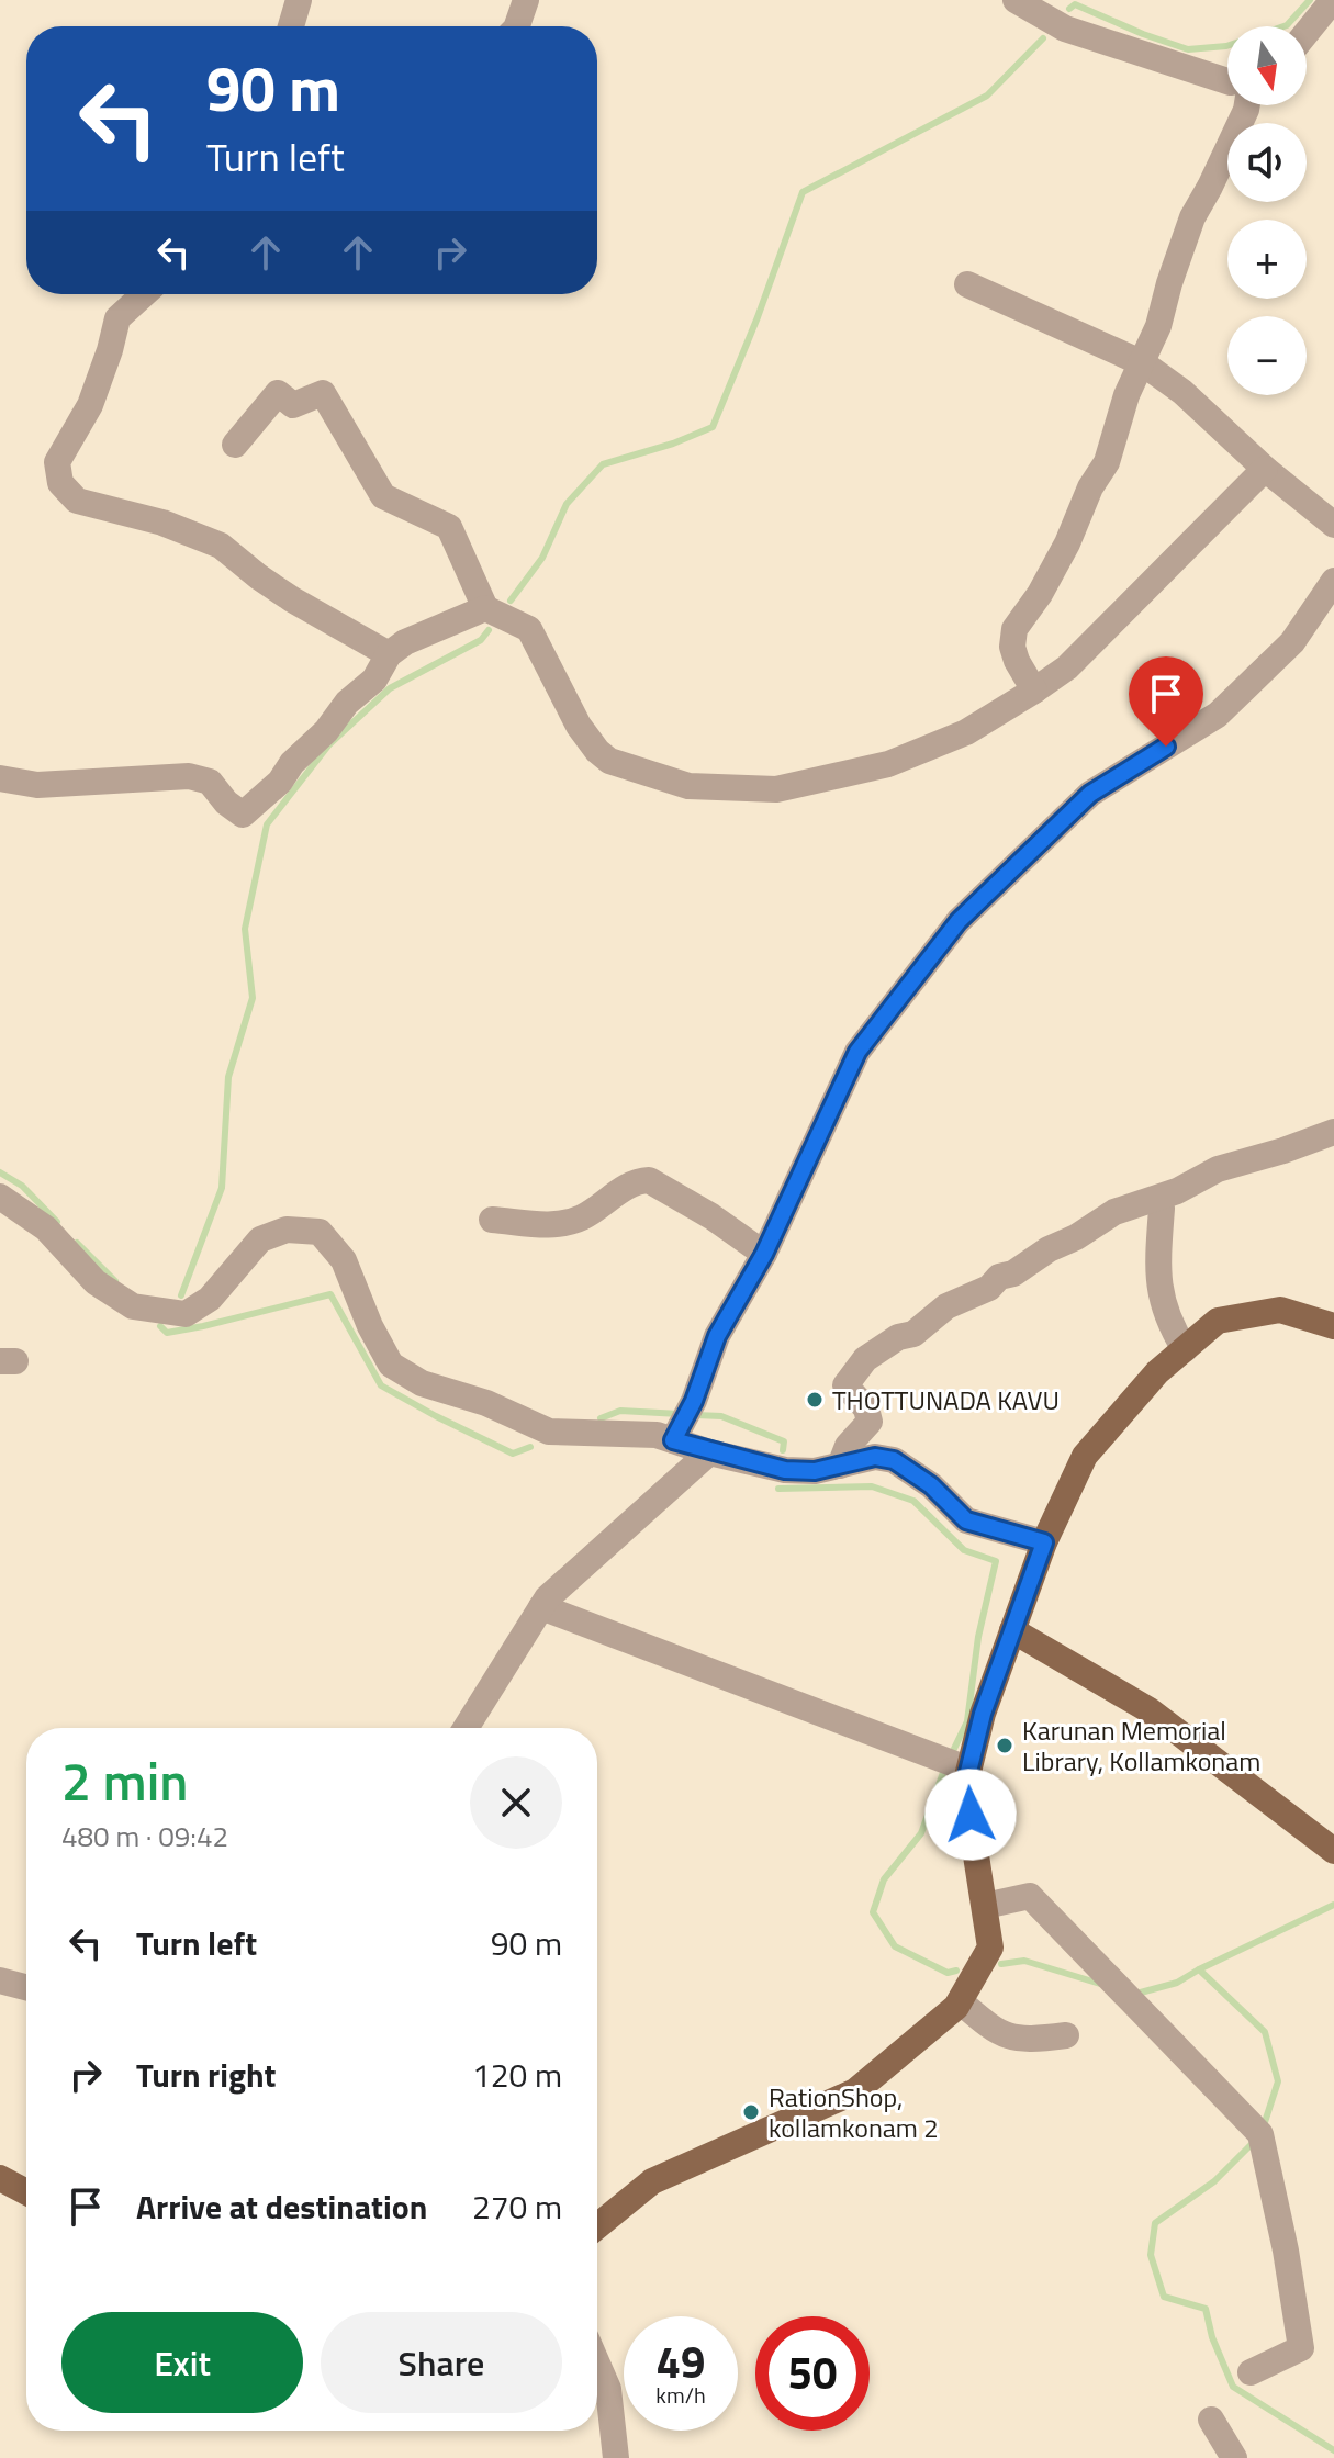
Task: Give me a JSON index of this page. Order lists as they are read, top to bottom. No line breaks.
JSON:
{"places":["THOTTUNADA KAVU","Karunan Memorial Library, Kollamkonam","RationShop, kollamkonam 2"],"north":"bottom","page":{"map_buttons":["+","−"],"turn":["90 m","Turn left"],"heading":["2 min","480 m · 09:42"],"list":[{"name":"Turn left","value":"90 m"},{"name":"Turn right","value":"120 m"},{"name":"Arrive at destination","value":"270 m"}],"buttons":["Exit","Share"],"speed":"49 km/h","limit":"50"}}
